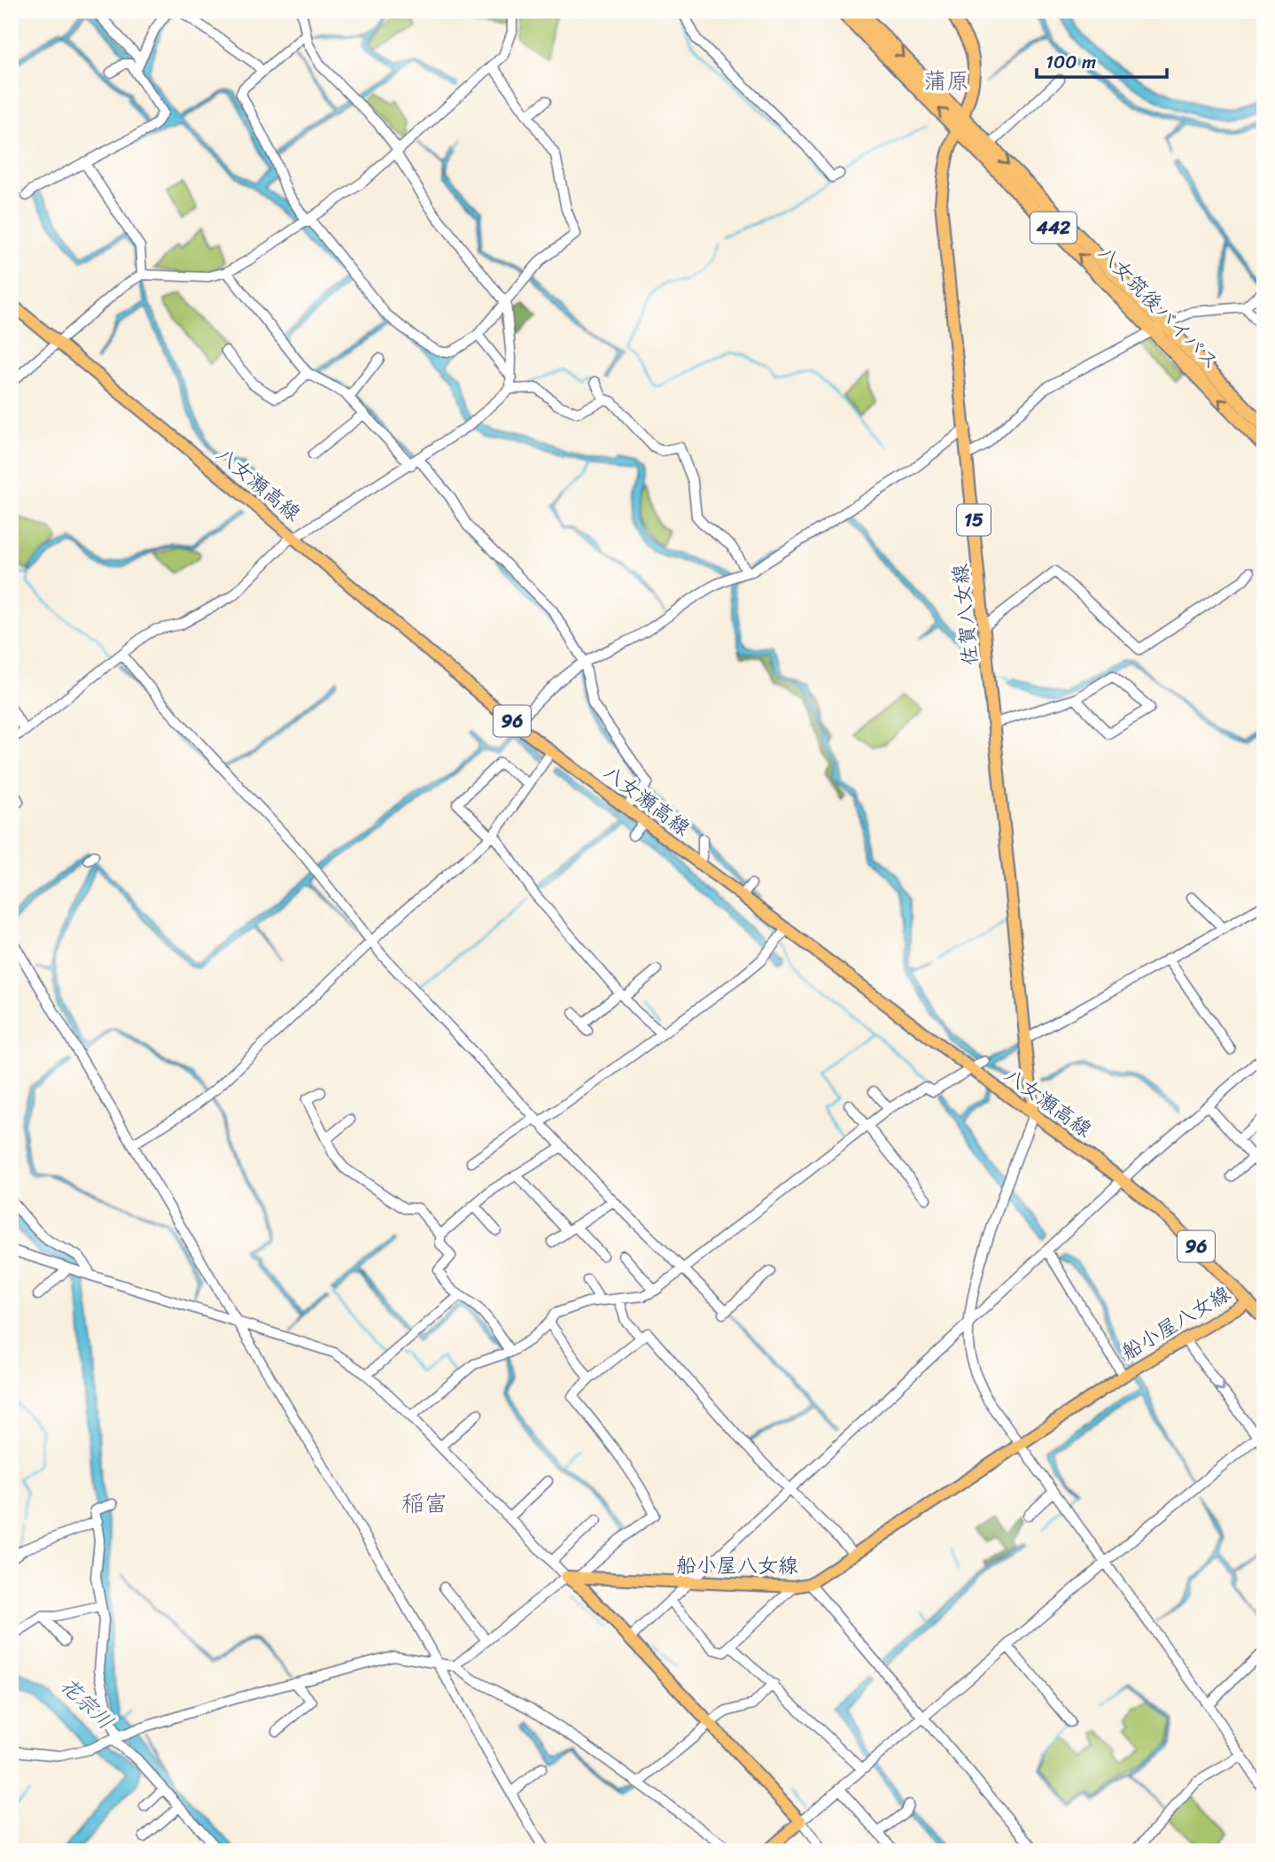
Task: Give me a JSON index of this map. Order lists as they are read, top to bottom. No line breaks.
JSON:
{"streets":{"highway":["442","八女筑後バイパス"],"main road":["八女瀬高線","15","佐賀八女線","96","船小屋八女線"]},"crossings":[["八女筑後バイパス","佐賀八女線"],["八女瀬高線","佐賀八女線"],["八女瀬高線","船小屋八女線"]],"districts":["蒲原","稲富"],"water":["花宗川"],"scale_bar":"100 m"}
